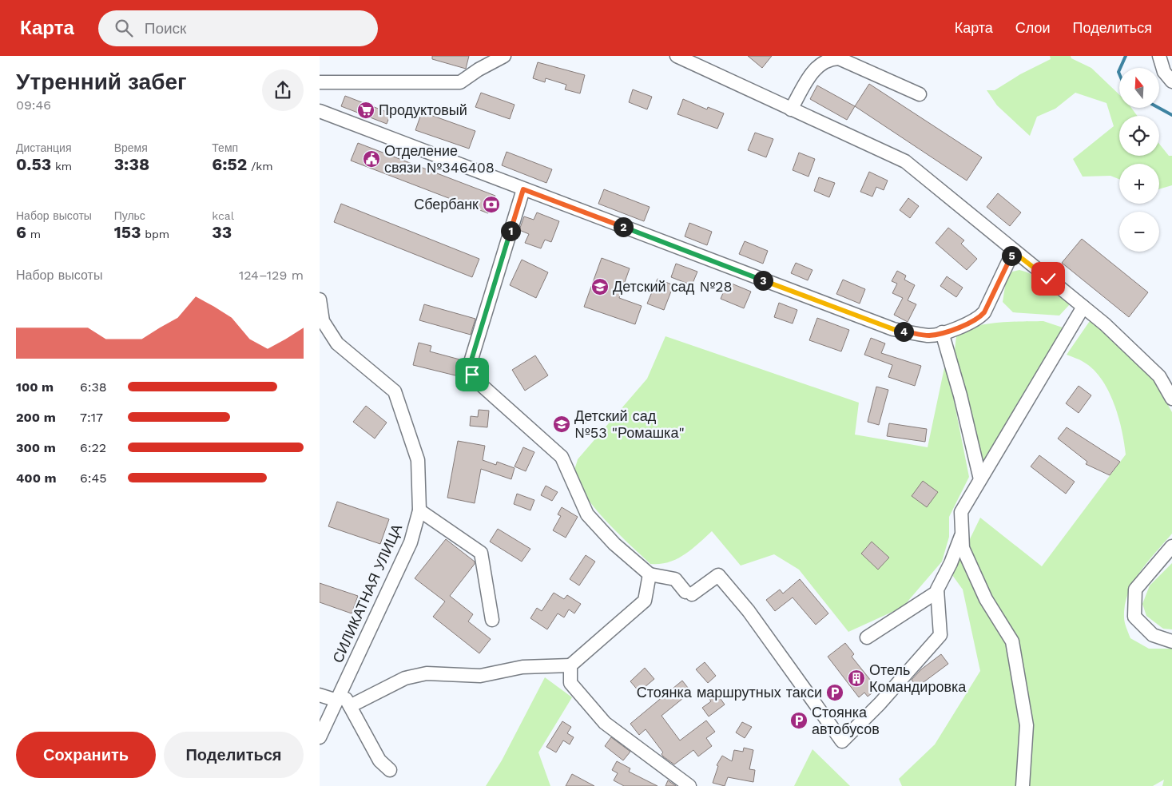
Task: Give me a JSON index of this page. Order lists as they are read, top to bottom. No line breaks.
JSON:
{"streets":{"street":["СИЛИКАТНАЯ УЛИЦА"]},"places":{"supermarket":["Продуктовый"],"public building":["Отделение связи №346408"],"bank":["Сбербанк"],"school or university":["Детский сад №28","Детский сад №53 \"Ромашка\""],"building":["Отель Командировка"],"parking":["Стоянка маршрутных такси","Стоянка автобусов"]},"north":"top","page":{"header":"Карта","search":"Поиск","nav":["Карта","Слои","Поделиться"],"heading":["Утренний забег","09:46"],"map_buttons":["+","−"],"stats":[["Дистанция","0.53 km"],["Время","3:38"],["Темп","6:52 /km"],["Набор высоты","6 m"],["Пульс","153 bpm"],["kcal","33"]],"pins":["2","1","5","3","4"],"chart":["Набор высоты","124–129 m"],"list":[{"name":"100 m","note":"6:38"},{"name":"200 m","note":"7:17"},{"name":"300 m","note":"6:22"},{"name":"400 m","note":"6:45"}],"buttons":["Сохранить","Поделиться"]}}
